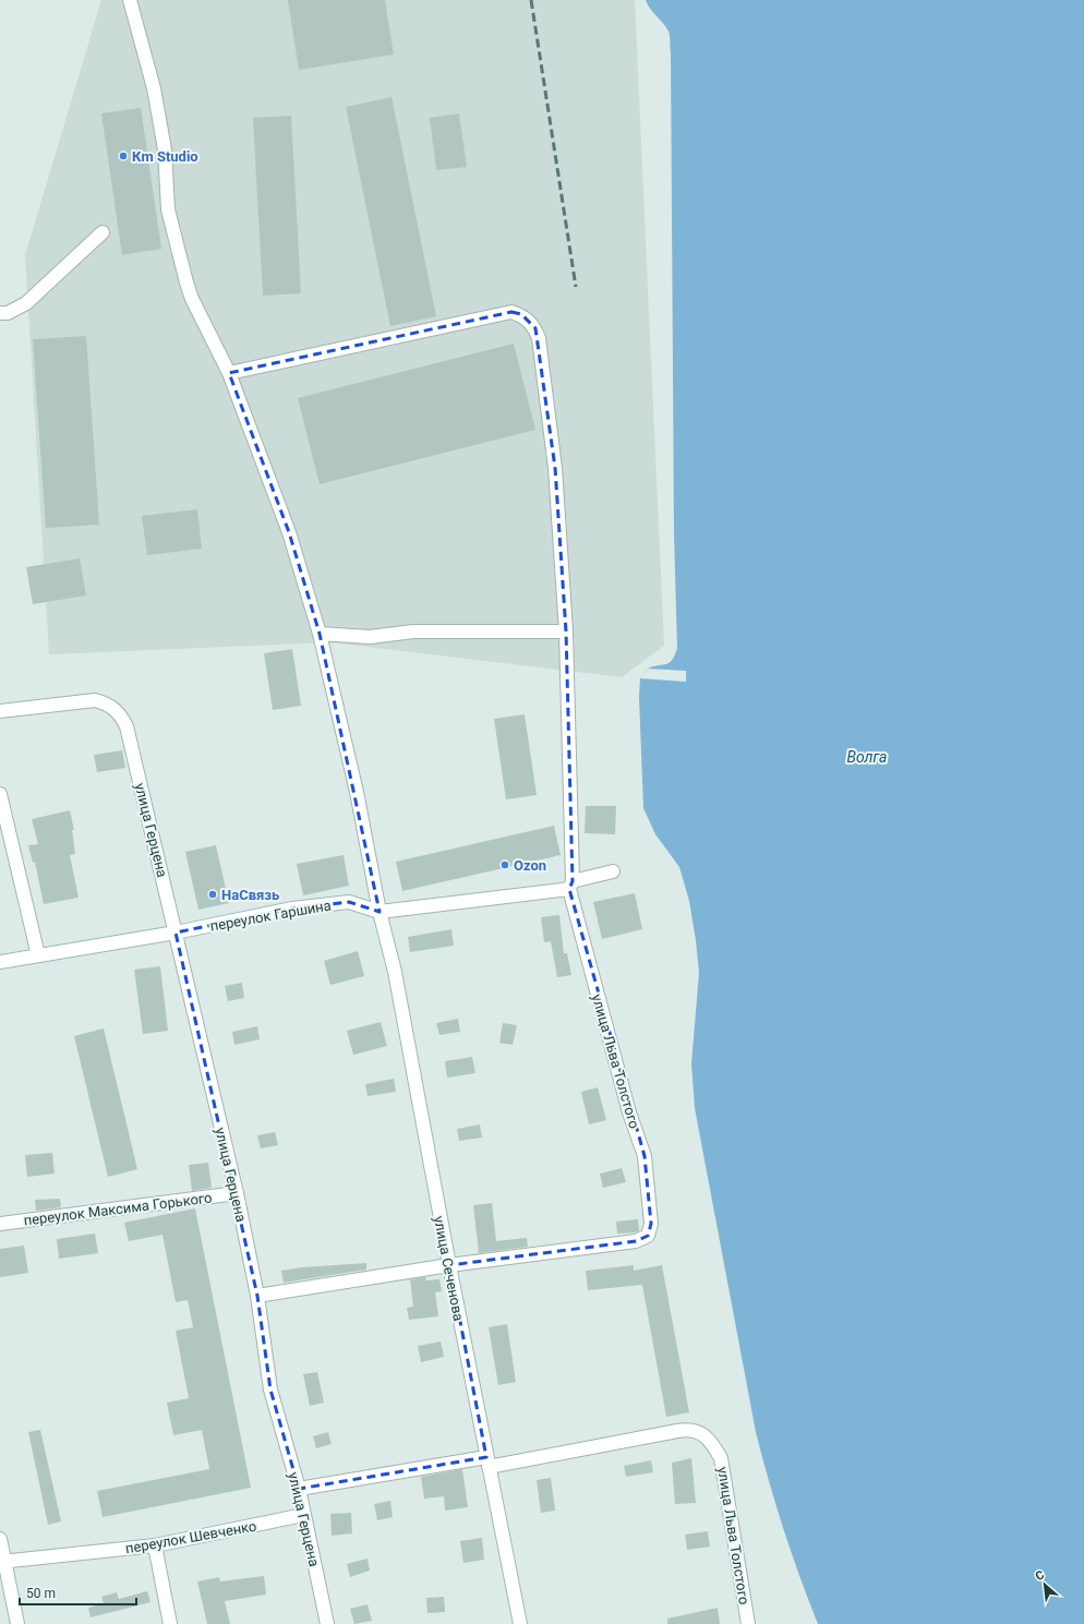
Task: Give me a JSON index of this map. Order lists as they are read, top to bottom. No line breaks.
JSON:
{"streets":{"street":["улица Герцена","переулок Гаршина","улица Льва Толстого","переулок Максима Горького","улица Сеченова","переулок Шевченко"]},"crossings":[["улица Герцена","переулок Гаршина"],["улица Герцена","переулок Максима Горького"],["улица Герцена","переулок Шевченко"],["переулок Гаршина","улица Льва Толстого"],["переулок Гаршина","улица Сеченова"],["улица Льва Толстого","улица Сеченова"]],"water":["Волга"],"places":["Кm Studio","Ozon","НаСвязь"],"scale_bar":"50 m","north":"top left"}
